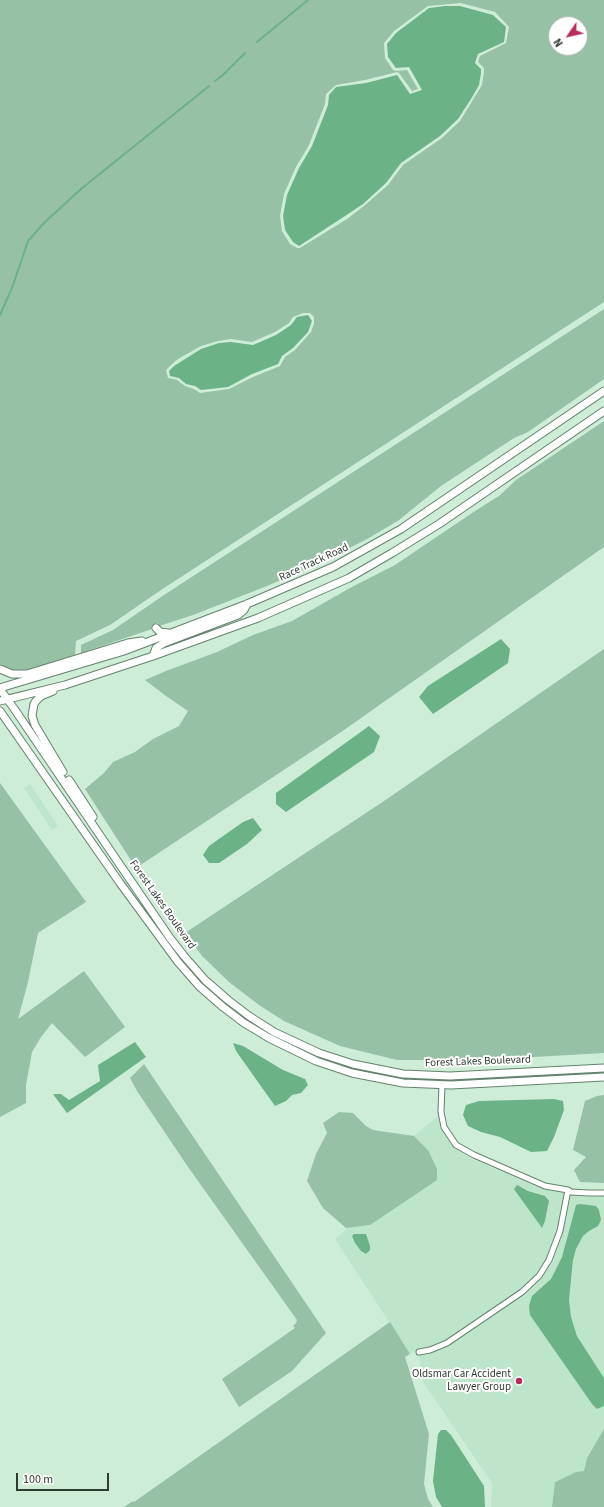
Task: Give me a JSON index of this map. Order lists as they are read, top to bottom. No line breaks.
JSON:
{"streets":{"main road":["Race Track Road","Forest Lakes Boulevard"]},"crossings":[["Race Track Road","Forest Lakes Boulevard"]],"places":["Oldsmar Car Accident Lawyer Group"],"scale_bar":"100 m","north":"bottom left"}
